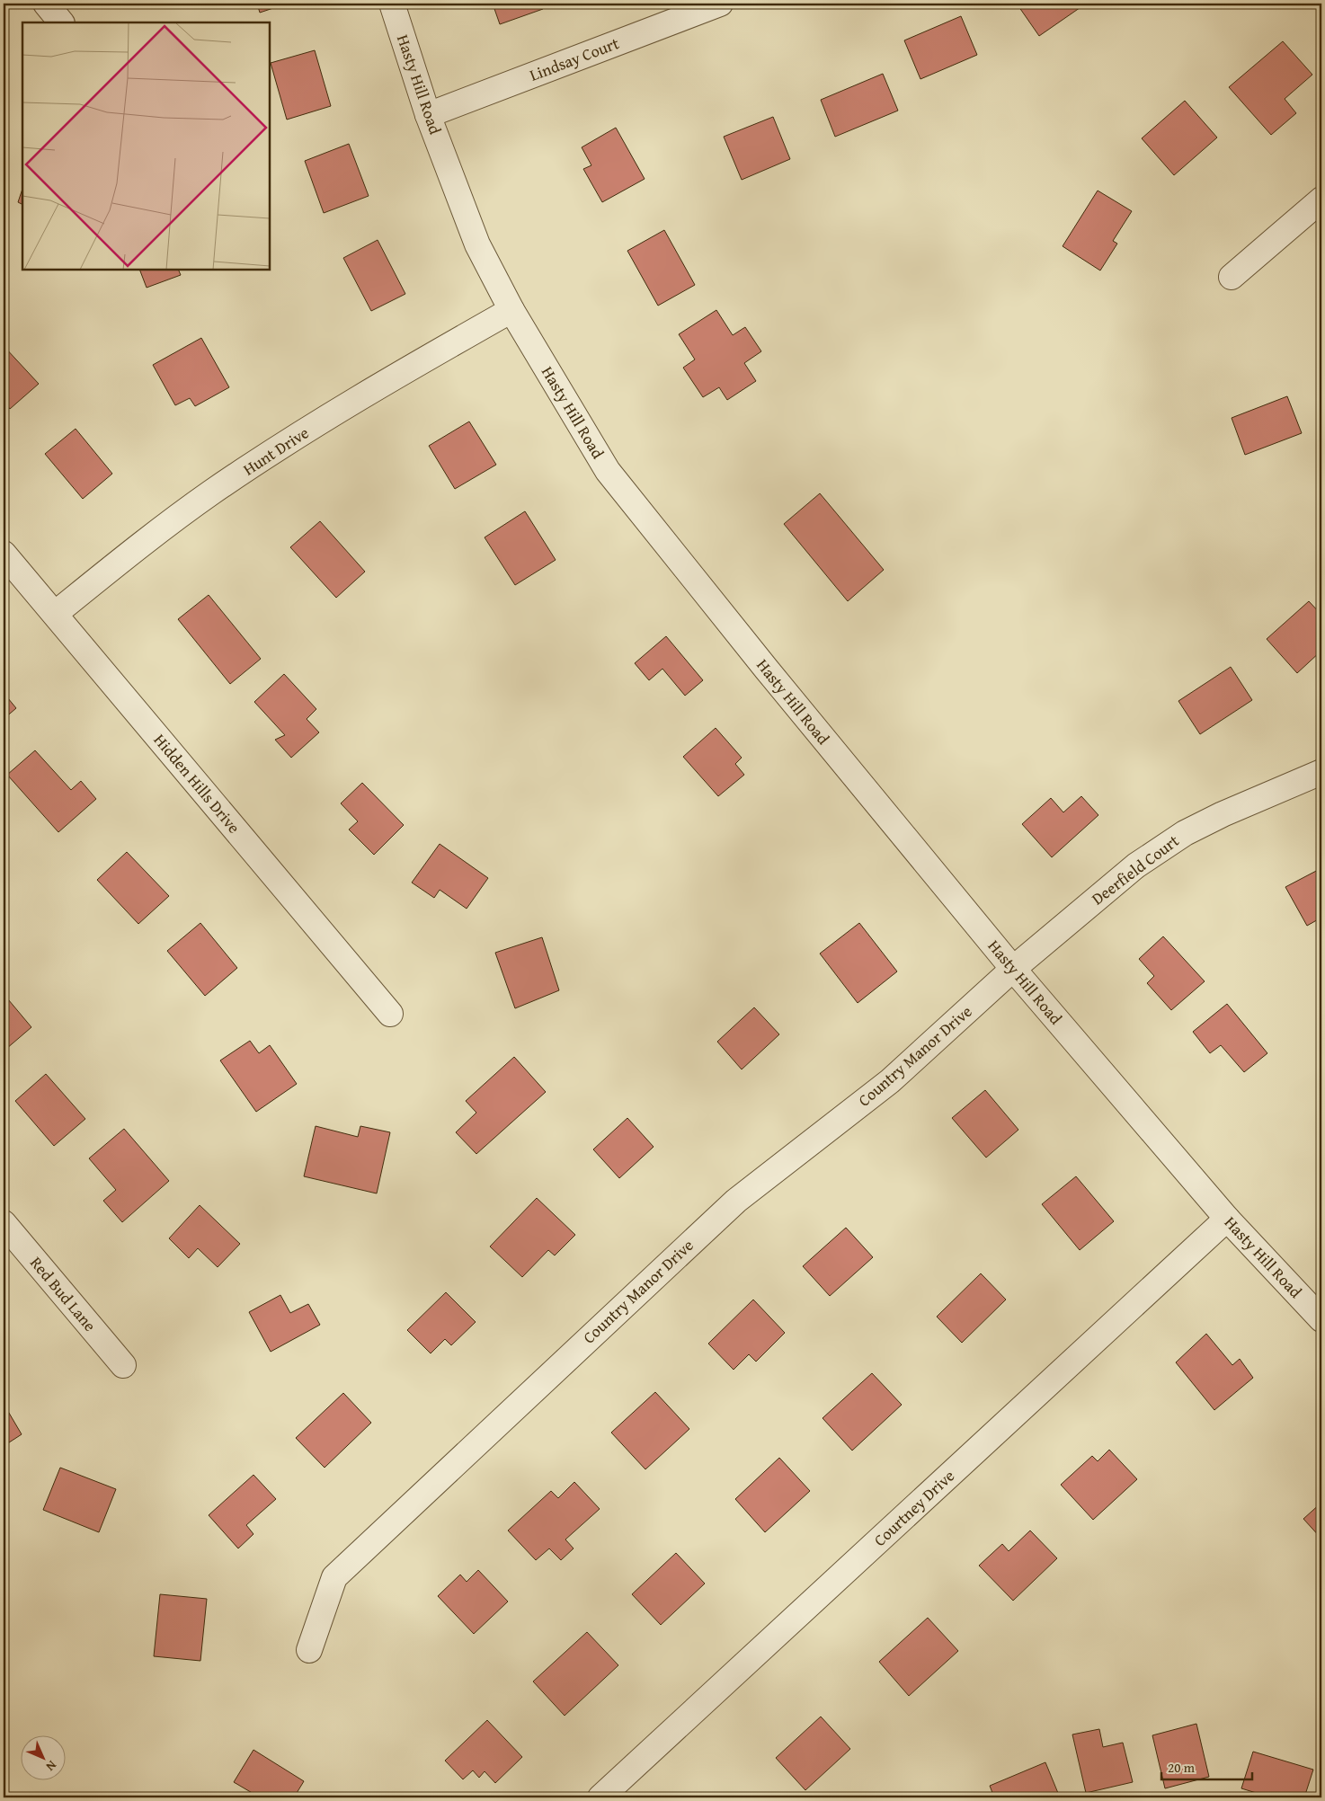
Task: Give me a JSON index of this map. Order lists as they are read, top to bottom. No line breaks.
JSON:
{"streets":{"street":["Lindsay Court","Hasty Hill Road","Hunt Drive","Hidden Hills Drive","Deerfield Court","Country Manor Drive","Red Bud Lane","Courtney Drive"]},"crossings":[["Lindsay Court","Hasty Hill Road"],["Hasty Hill Road","Hunt Drive"],["Hasty Hill Road","Deerfield Court"],["Hasty Hill Road","Country Manor Drive"],["Hasty Hill Road","Courtney Drive"],["Hunt Drive","Hidden Hills Drive"],["Deerfield Court","Country Manor Drive"]],"scale_bar":"20 m","north":"bottom right"}
